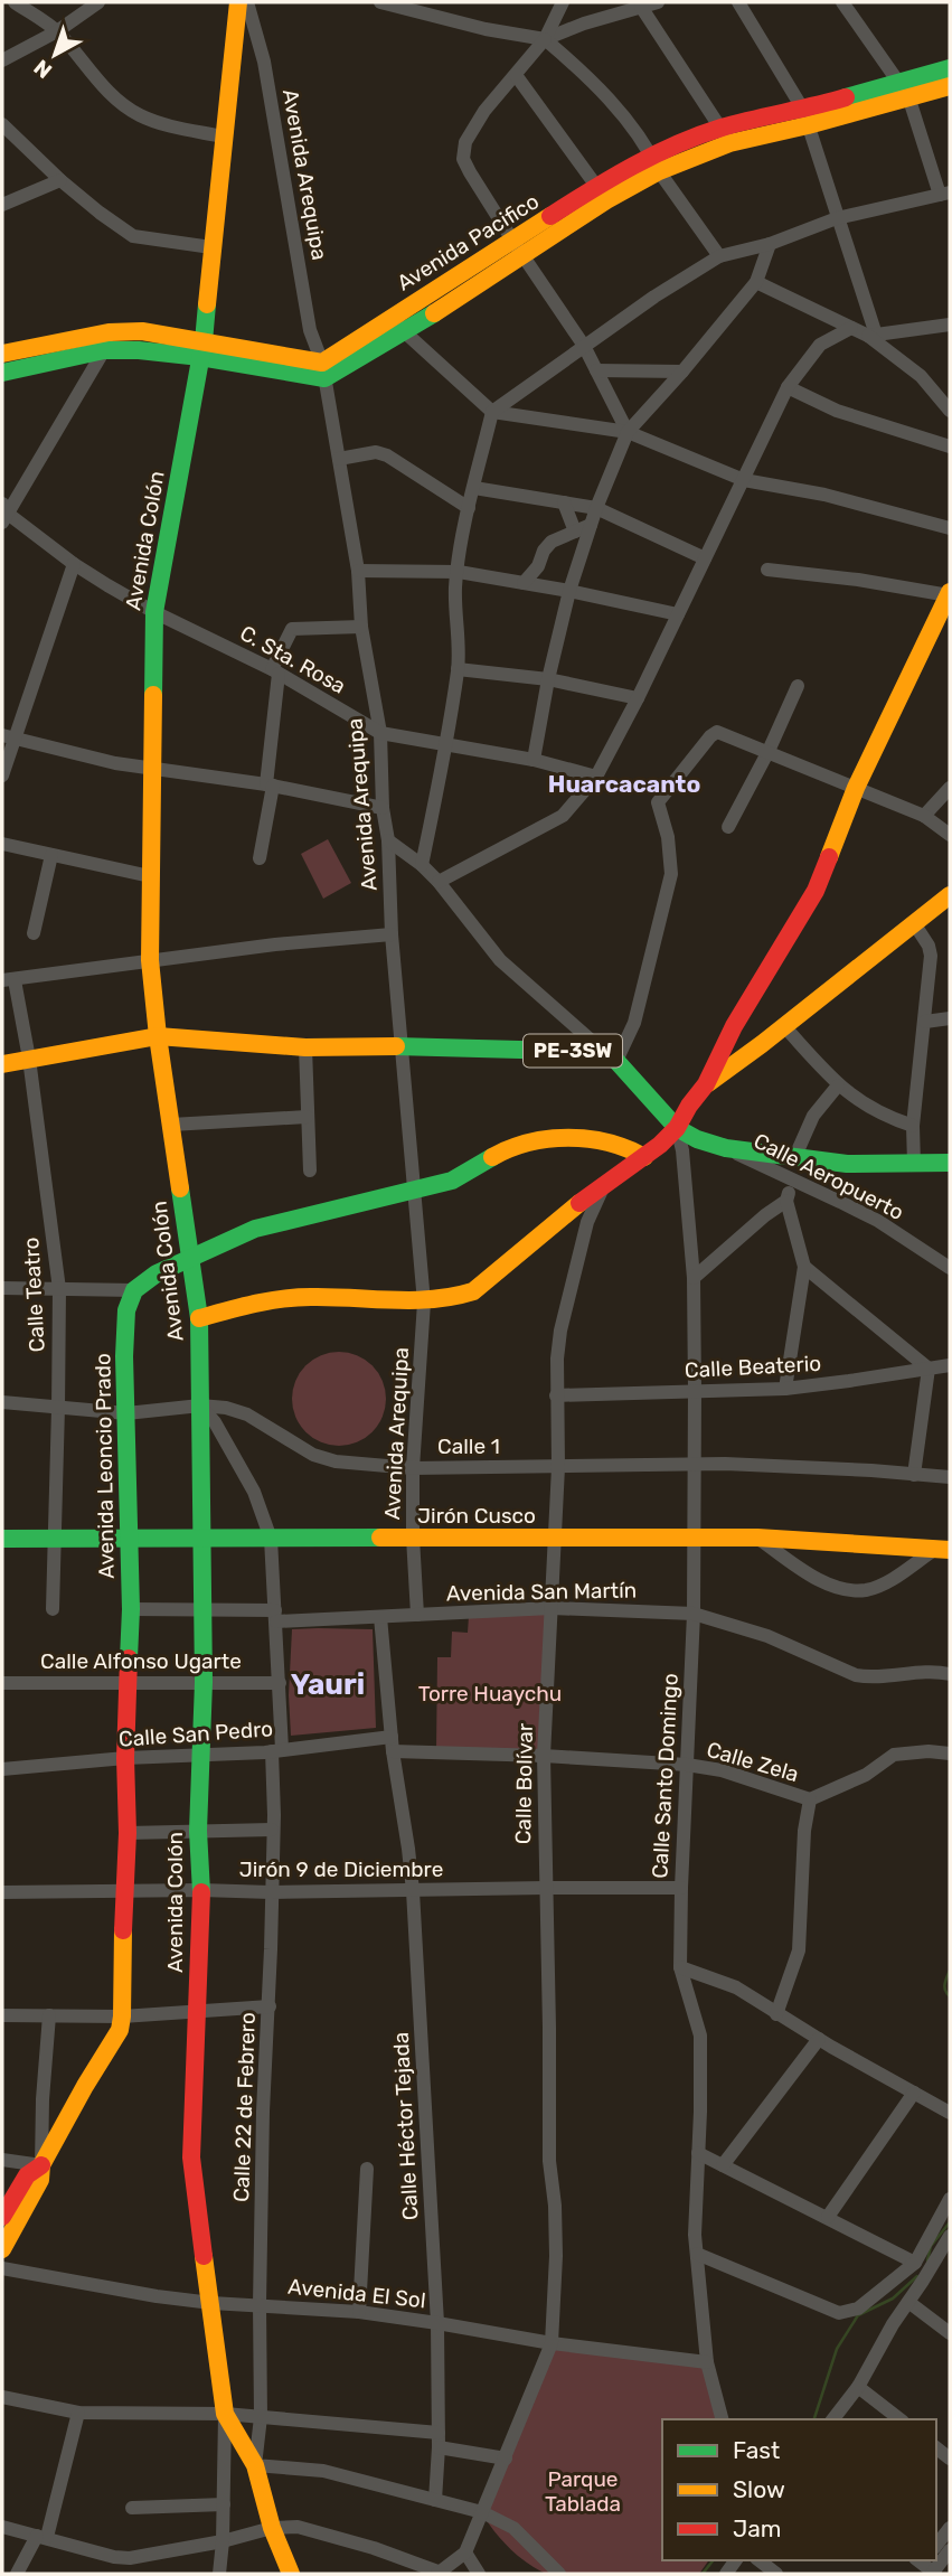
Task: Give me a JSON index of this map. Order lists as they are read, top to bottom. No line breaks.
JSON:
{"streets":{"main road":["Avenida Pacifico","Avenida Colón","PE-3SW","Avenida Leoncio Prado","Jirón Cusco"],"street":["Avenida Arequipa","C. Sta. Rosa","Calle Aeropuerto","Calle Teatro","Calle Beaterio","Calle 1","Avenida San Martín","Calle Alfonso Ugarte","Calle San Pedro","Calle Zela","Calle Santo Domingo","Calle Bolívar","Jirón 9 de Diciembre","Calle 22 de Febrero","Calle Héctor Tejada","Avenida El Sol"]},"crossings":[["Avenida Arequipa","Avenida Pacifico"],["Avenida Arequipa","C. Sta. Rosa"],["Avenida Arequipa","PE-3SW"],["Avenida Arequipa","Calle 1"],["Avenida Arequipa","Jirón Cusco"],["Avenida Arequipa","Avenida San Martín"],["Avenida Colón","C. Sta. Rosa"],["Avenida Colón","PE-3SW"],["Avenida Colón","Calle 1"],["Avenida Colón","Jirón Cusco"],["Avenida Colón","Avenida San Martín"],["Avenida Colón","Calle Alfonso Ugarte"],["Avenida Colón","Calle San Pedro"],["Avenida Colón","Jirón 9 de Diciembre"],["Avenida Colón","Calle 22 de Febrero"],["Avenida Colón","Avenida El Sol"],["PE-3SW","Calle Aeropuerto"],["PE-3SW","Calle Santo Domingo"],["Calle Teatro","Calle 1"],["Calle Teatro","Jirón Cusco"],["Calle Beaterio","Calle Santo Domingo"],["Calle Beaterio","Calle Bolívar"],["Calle 1","Avenida Leoncio Prado"],["Calle 1","Calle Santo Domingo"],["Calle 1","Calle Bolívar"],["Calle 1","Calle 22 de Febrero"],["Avenida Leoncio Prado","Jirón Cusco"],["Avenida Leoncio Prado","Avenida San Martín"],["Avenida Leoncio Prado","Calle Alfonso Ugarte"],["Avenida Leoncio Prado","Calle San Pedro"],["Avenida Leoncio Prado","Jirón 9 de Diciembre"],["Jirón Cusco","Calle Santo Domingo"],["Jirón Cusco","Calle Bolívar"],["Jirón Cusco","Calle 22 de Febrero"],["Avenida San Martín","Calle Santo Domingo"],["Avenida San Martín","Calle Bolívar"],["Avenida San Martín","Calle 22 de Febrero"],["Avenida San Martín","Calle Héctor Tejada"],["Calle Alfonso Ugarte","Calle 22 de Febrero"],["Calle San Pedro","Calle Zela"],["Calle San Pedro","Calle 22 de Febrero"],["Calle San Pedro","Calle Héctor Tejada"],["Calle Zela","Calle Santo Domingo"],["Calle Zela","Calle Bolívar"],["Calle Zela","Calle Héctor Tejada"],["Calle Santo Domingo","Jirón 9 de Diciembre"],["Calle Santo Domingo","Avenida El Sol"],["Calle Bolívar","Jirón 9 de Diciembre"],["Calle Bolívar","Avenida El Sol"],["Jirón 9 de Diciembre","Calle 22 de Febrero"],["Jirón 9 de Diciembre","Calle Héctor Tejada"],["Calle 22 de Febrero","Avenida El Sol"],["Calle Héctor Tejada","Avenida El Sol"]],"districts":["Huarcacanto","Yauri"],"parks":["Torre Huaychu","Parque Tablada"],"legend":["Fast","Slow","Jam"],"north":"bottom left"}
